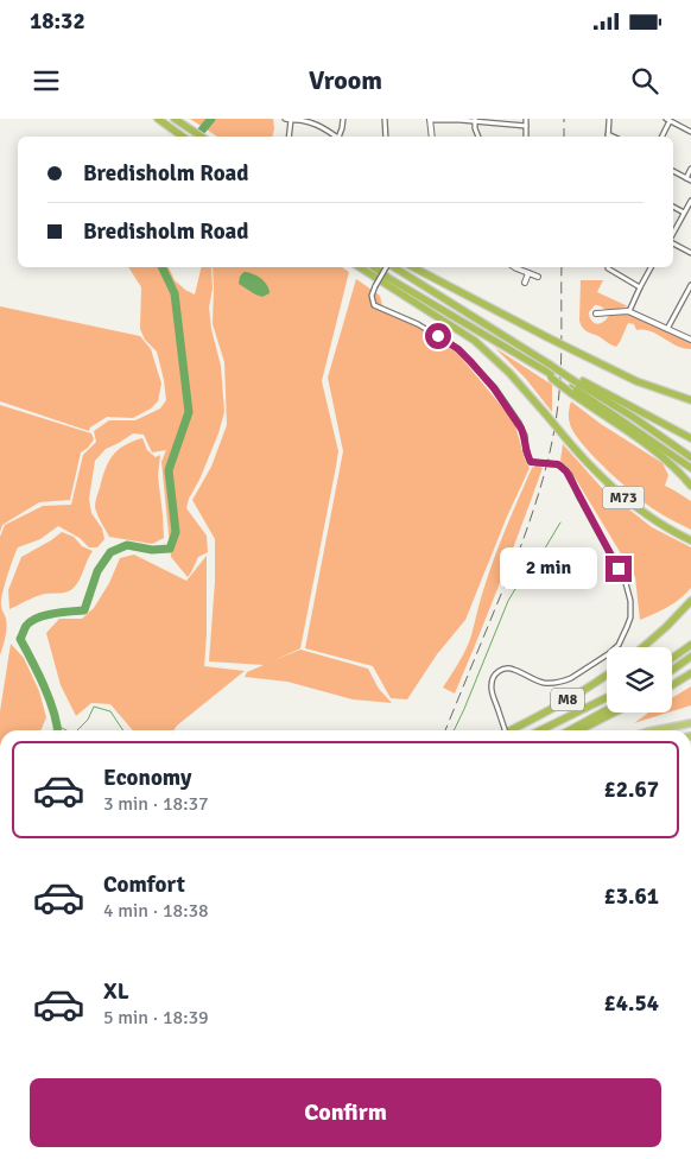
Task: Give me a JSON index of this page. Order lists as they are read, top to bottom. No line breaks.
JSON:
{"streets":{"highway":["M73","M8"]},"page":{"status":"18:32","header":"Vroom","banner":["Bredisholm Road","Bredisholm Road"],"bubble":"2 min","list":[{"name":"Economy","note":"3 min · 18:37","value":"£2.67"},{"name":"Comfort","note":"4 min · 18:38","value":"£3.61"},{"name":"XL","note":"5 min · 18:39","value":"£4.54"}],"buttons":"Confirm"}}
